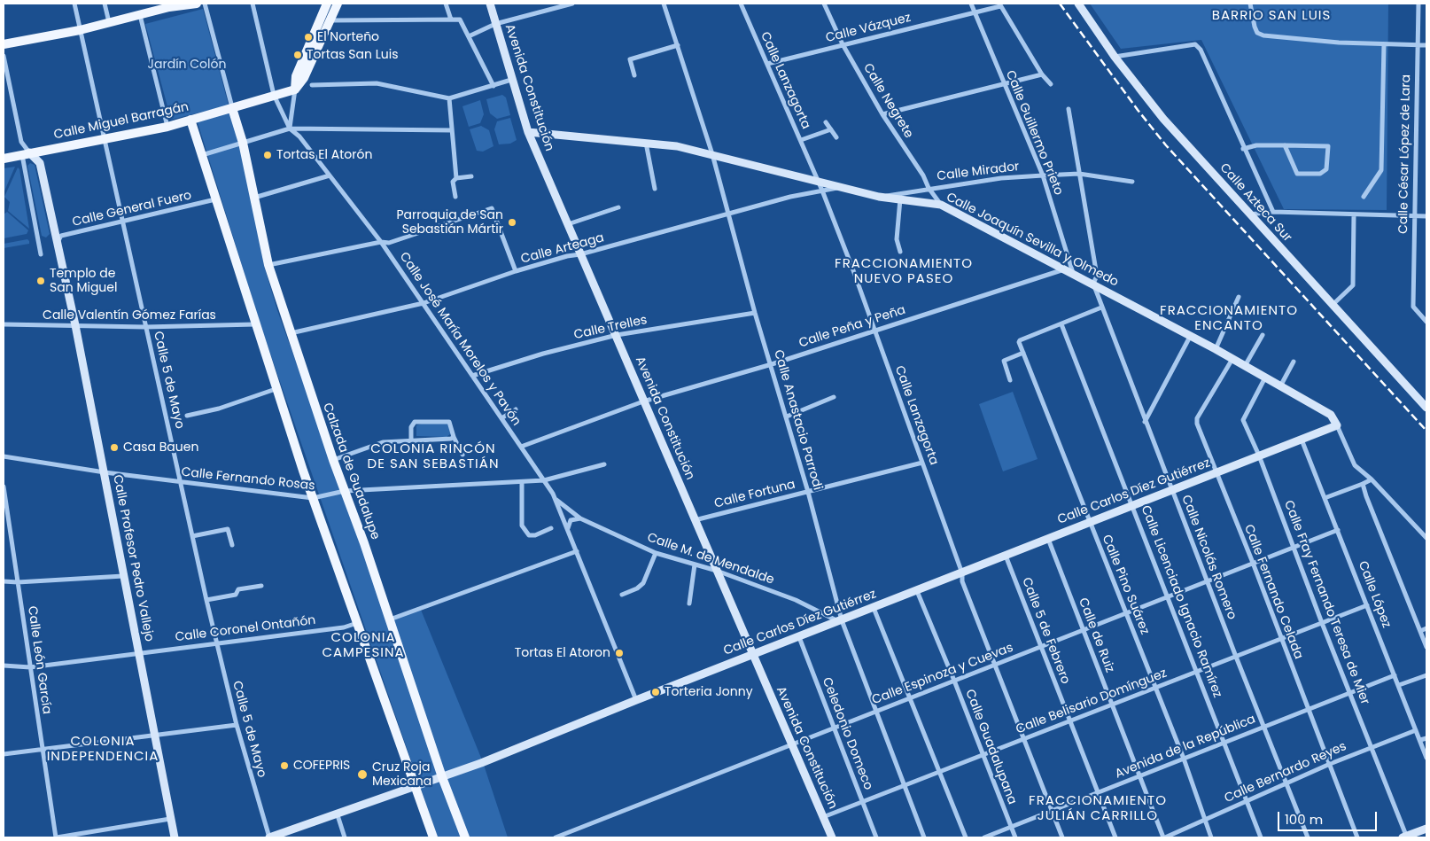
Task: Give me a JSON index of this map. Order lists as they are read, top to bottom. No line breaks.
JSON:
{"streets":{"main road":["Calle Miguel Barragán","Calzada de Guadalupe"],"street":["Calle Vázquez","Calle Lanzagorta","Avenida Constitución","Calle Negrete","Calle Guillermo Prieto","Calle César López de Lara","Calle Mirador","Calle Azteca Sur","Calle General Fuero","Calle Joaquín Sevilla y Olmedo","Calle Arteaga","Calle Valentín Gómez Farías","Calle Peña y Peña","Calle Trelles","Calle José María Morelos y Pavón","Calle 5 de Mayo","Calle Anastacio Parrodi","Calle Fernando Rosas","Calle Carlos Díez Gutiérrez","Calle Fortuna","Calle Nicolás Romero","Calle Profesor Pedro Vallejo","Calle M. de Mendalde","Calle Pino Suárez","Calle Fernando Celada","Calle López","Calle Licenciado Ignacio Ramírez","Calle Fray Fernando Teresa de Mier","Calle Coronel Ontañón","Calle 5 de Febrero","Calle de Ruiz","Calle León García","Calle Espinoza y Cuevas","Calle Belisario Domínguez","Celedonio Domeco","Calle Guadalupana","Avenida de la República","Calle Bernardo Reyes"]},"crossings":[["Calle Vázquez","Calle Lanzagorta"],["Calle Vázquez","Calle Negrete"],["Calle Vázquez","Calle Guillermo Prieto"],["Calle Lanzagorta","Calle Joaquín Sevilla y Olmedo"],["Calle Lanzagorta","Calle Arteaga"],["Calle Lanzagorta","Calle Peña y Peña"],["Calle Lanzagorta","Calle Carlos Díez Gutiérrez"],["Calle Lanzagorta","Calle Fortuna"],["Calle Lanzagorta","Calle Espinoza y Cuevas"],["Calle Lanzagorta","Calle Belisario Domínguez"],["Calle Lanzagorta","Avenida de la República"],["Avenida Constitución","Calle Joaquín Sevilla y Olmedo"],["Avenida Constitución","Calle Arteaga"],["Avenida Constitución","Calle Peña y Peña"],["Avenida Constitución","Calle Trelles"],["Avenida Constitución","Calle Carlos Díez Gutiérrez"],["Avenida Constitución","Calle Fortuna"],["Avenida Constitución","Calle M. de Mendalde"],["Avenida Constitución","Calle Espinoza y Cuevas"],["Avenida Constitución","Calle Belisario Domínguez"],["Calle Negrete","Calle Mirador"],["Calle Negrete","Calle Joaquín Sevilla y Olmedo"],["Calle Miguel Barragán","Calle José María Morelos y Pavón"],["Calle Miguel Barragán","Calle 5 de Mayo"],["Calle Miguel Barragán","Calzada de Guadalupe"],["Calle Miguel Barragán","Calle Profesor Pedro Vallejo"],["Calle Guillermo Prieto","Calle Mirador"],["Calle Guillermo Prieto","Calle Joaquín Sevilla y Olmedo"],["Calle Mirador","Calle Joaquín Sevilla y Olmedo"],["Calle General Fuero","Calle 5 de Mayo"],["Calle General Fuero","Calle Profesor Pedro Vallejo"],["Calle Joaquín Sevilla y Olmedo","Calle Arteaga"],["Calle Joaquín Sevilla y Olmedo","Calle Peña y Peña"],["Calle Joaquín Sevilla y Olmedo","Calle Anastacio Parrodi"],["Calle Joaquín Sevilla y Olmedo","Calle Carlos Díez Gutiérrez"],["Calle Joaquín Sevilla y Olmedo","Calle Nicolás Romero"],["Calle Joaquín Sevilla y Olmedo","Calle Fernando Celada"],["Calle Joaquín Sevilla y Olmedo","Calle Fray Fernando Teresa de Mier"],["Calle Arteaga","Calle José María Morelos y Pavón"],["Calle Arteaga","Calle Anastacio Parrodi"],["Calle Arteaga","Calzada de Guadalupe"],["Calle Valentín Gómez Farías","Calle 5 de Mayo"],["Calle Valentín Gómez Farías","Calle Profesor Pedro Vallejo"],["Calle Peña y Peña","Calle José María Morelos y Pavón"],["Calle Peña y Peña","Calle Anastacio Parrodi"],["Calle Trelles","Calle José María Morelos y Pavón"],["Calle Trelles","Calle Anastacio Parrodi"],["Calle José María Morelos y Pavón","Calle Fernando Rosas"],["Calle José María Morelos y Pavón","Calle Carlos Díez Gutiérrez"],["Calle José María Morelos y Pavón","Calle M. de Mendalde"],["Calle 5 de Mayo","Calle Fernando Rosas"],["Calle 5 de Mayo","Calle Carlos Díez Gutiérrez"],["Calle 5 de Mayo","Calle Coronel Ontañón"],["Calle Anastacio Parrodi","Calle Carlos Díez Gutiérrez"],["Calle Anastacio Parrodi","Calle Fortuna"],["Calle Anastacio Parrodi","Calle M. de Mendalde"],["Calle Anastacio Parrodi","Calle Espinoza y Cuevas"],["Calle Anastacio Parrodi","Calle Belisario Domínguez"],["Calzada de Guadalupe","Calle Fernando Rosas"],["Calzada de Guadalupe","Calle Carlos Díez Gutiérrez"],["Calle Fernando Rosas","Calle Profesor Pedro Vallejo"],["Calle Carlos Díez Gutiérrez","Calle Nicolás Romero"],["Calle Carlos Díez Gutiérrez","Calle M. de Mendalde"],["Calle Carlos Díez Gutiérrez","Calle Pino Suárez"],["Calle Carlos Díez Gutiérrez","Calle Fernando Celada"],["Calle Carlos Díez Gutiérrez","Calle López"],["Calle Carlos Díez Gutiérrez","Calle Licenciado Ignacio Ramírez"],["Calle Carlos Díez Gutiérrez","Calle Fray Fernando Teresa de Mier"],["Calle Carlos Díez Gutiérrez","Calle 5 de Febrero"],["Calle Carlos Díez Gutiérrez","Calle de Ruiz"],["Calle Carlos Díez Gutiérrez","Celedonio Domeco"],["Calle Carlos Díez Gutiérrez","Calle Guadalupana"],["Calle Nicolás Romero","Calle Espinoza y Cuevas"],["Calle Nicolás Romero","Calle Belisario Domínguez"],["Calle Nicolás Romero","Avenida de la República"],["Calle Nicolás Romero","Calle Bernardo Reyes"],["Calle Profesor Pedro Vallejo","Calle Coronel Ontañón"],["Calle Pino Suárez","Calle Licenciado Ignacio Ramírez"],["Calle Pino Suárez","Calle Espinoza y Cuevas"],["Calle Pino Suárez","Calle Belisario Domínguez"],["Calle Pino Suárez","Avenida de la República"],["Calle Pino Suárez","Calle Bernardo Reyes"],["Calle Fernando Celada","Calle Espinoza y Cuevas"],["Calle Fernando Celada","Calle Belisario Domínguez"],["Calle Fernando Celada","Avenida de la República"],["Calle Fernando Celada","Calle Bernardo Reyes"],["Calle López","Calle Espinoza y Cuevas"],["Calle López","Calle Belisario Domínguez"],["Calle López","Avenida de la República"],["Calle López","Calle Bernardo Reyes"],["Calle Licenciado Ignacio Ramírez","Calle Espinoza y Cuevas"],["Calle Licenciado Ignacio Ramírez","Calle Belisario Domínguez"],["Calle Licenciado Ignacio Ramírez","Avenida de la República"],["Calle Licenciado Ignacio Ramírez","Calle Bernardo Reyes"],["Calle Fray Fernando Teresa de Mier","Calle Espinoza y Cuevas"],["Calle Fray Fernando Teresa de Mier","Calle Belisario Domínguez"],["Calle Fray Fernando Teresa de Mier","Avenida de la República"],["Calle Fray Fernando Teresa de Mier","Calle Bernardo Reyes"],["Calle Coronel Ontañón","Calle León García"],["Calle 5 de Febrero","Calle Espinoza y Cuevas"],["Calle 5 de Febrero","Calle Belisario Domínguez"],["Calle 5 de Febrero","Avenida de la República"],["Calle de Ruiz","Calle Espinoza y Cuevas"],["Calle de Ruiz","Calle Belisario Domínguez"],["Calle de Ruiz","Avenida de la República"],["Calle de Ruiz","Calle Bernardo Reyes"],["Calle Espinoza y Cuevas","Celedonio Domeco"],["Calle Espinoza y Cuevas","Calle Guadalupana"],["Calle Belisario Domínguez","Celedonio Domeco"],["Calle Belisario Domínguez","Calle Guadalupana"],["Calle Guadalupana","Avenida de la República"]],"districts":["BARRIO SAN LUIS","FRACCIONAMIENTO NUEVO PASEO","FRACCIONAMIENTO ENCANTO","COLONIA RINCÓN DE SAN SEBASTIÁN","COLONIA CAMPESINA","COLONIA INDEPENDENCIA","FRACCIONAMIENTO JULIÁN CARRILLO"],"parks":["Jardín Colón"],"places":["El Norteño","Tortas San Luis","Tortas El Atorón","Parroquia de San Sebastián Mártir","Templo de San Miguel","Casa Bauen","Tortas El Atoron","Torteria Jonny","COFEPRIS","Cruz Roja Mexicana"],"scale_bar":"100 m"}
